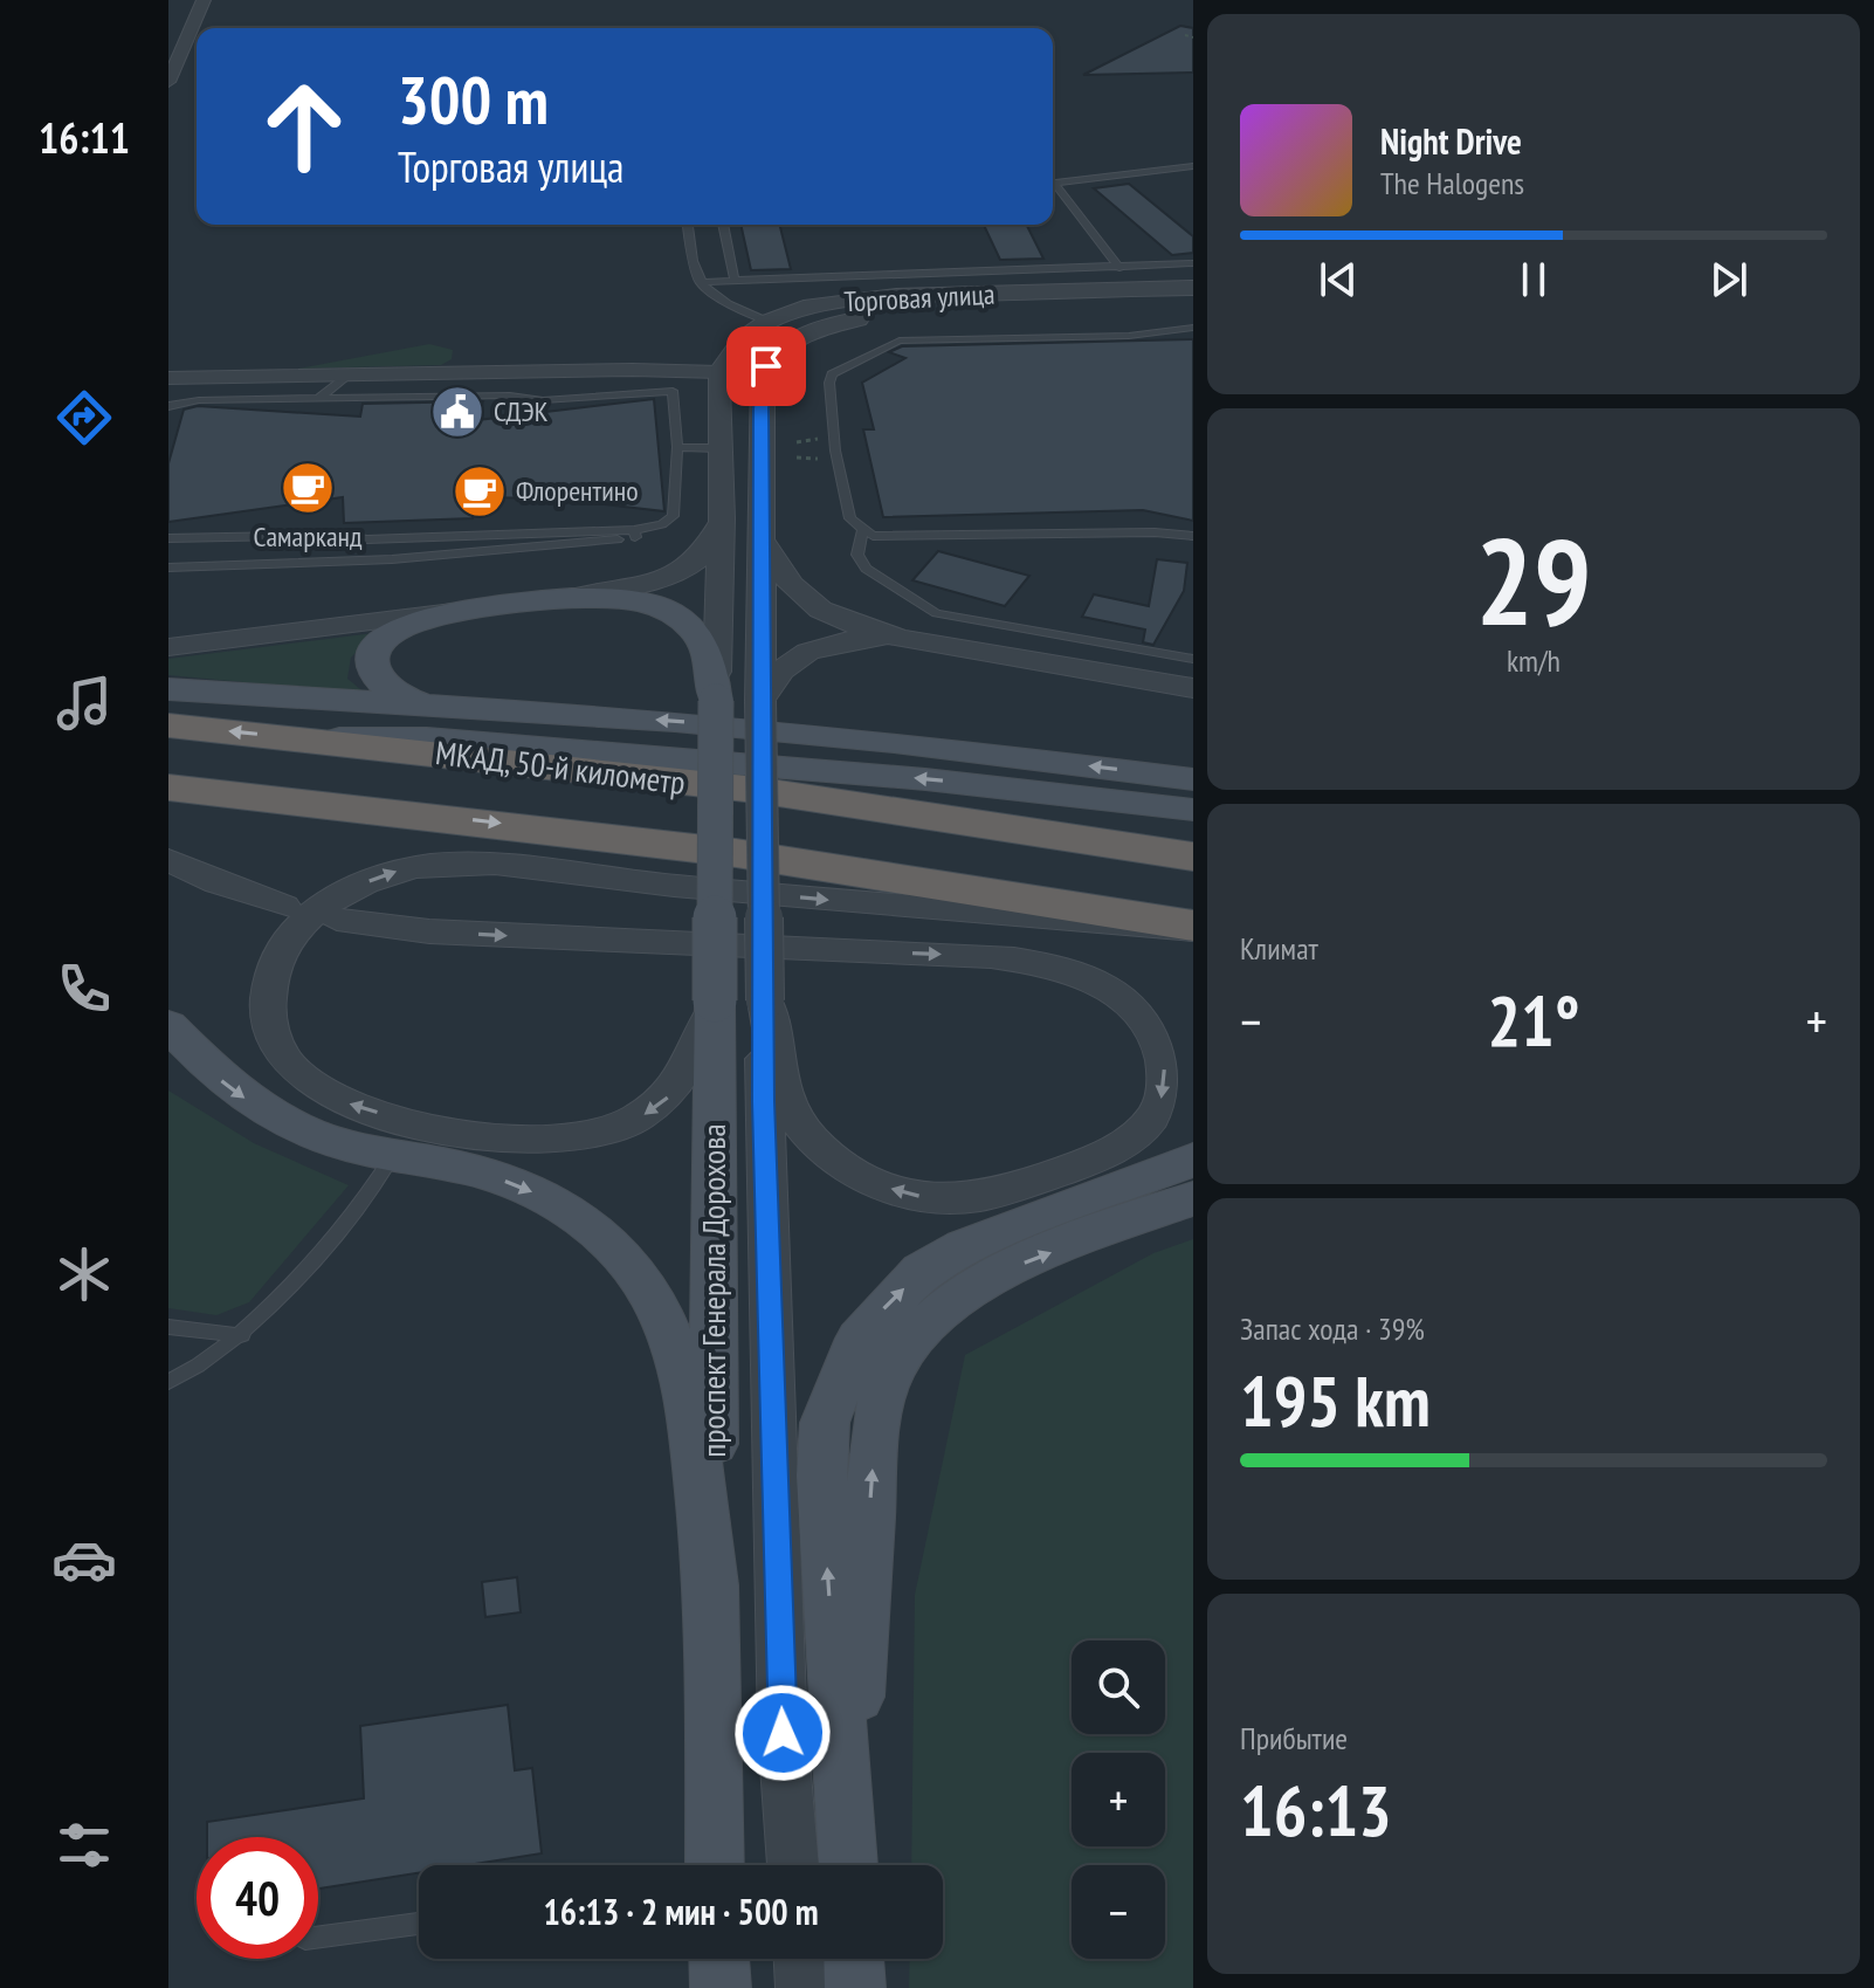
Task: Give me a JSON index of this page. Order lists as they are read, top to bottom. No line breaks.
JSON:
{"streets":{"highway":["МКАД, 50-й километр"],"main road":["проспект Генерала Дорохова"],"street":["Торговая улица"]},"places":{"public building":["СДЭК"],"cafe":["Самарканд","Флорентино"]},"page":{"tabs":"16:11","turn":["300 m","Торговая улица"],"song":["Night Drive","The Halogens"],"tile":[["29","km/h"],"Климат",["Запас хода · 39%","195 km"],["Прибытие","16:13"]],"heat":["−","21°","+"],"map_buttons":["+","−"],"limit":"40","trip":"16:13 · 2 мин · 500 m"}}
